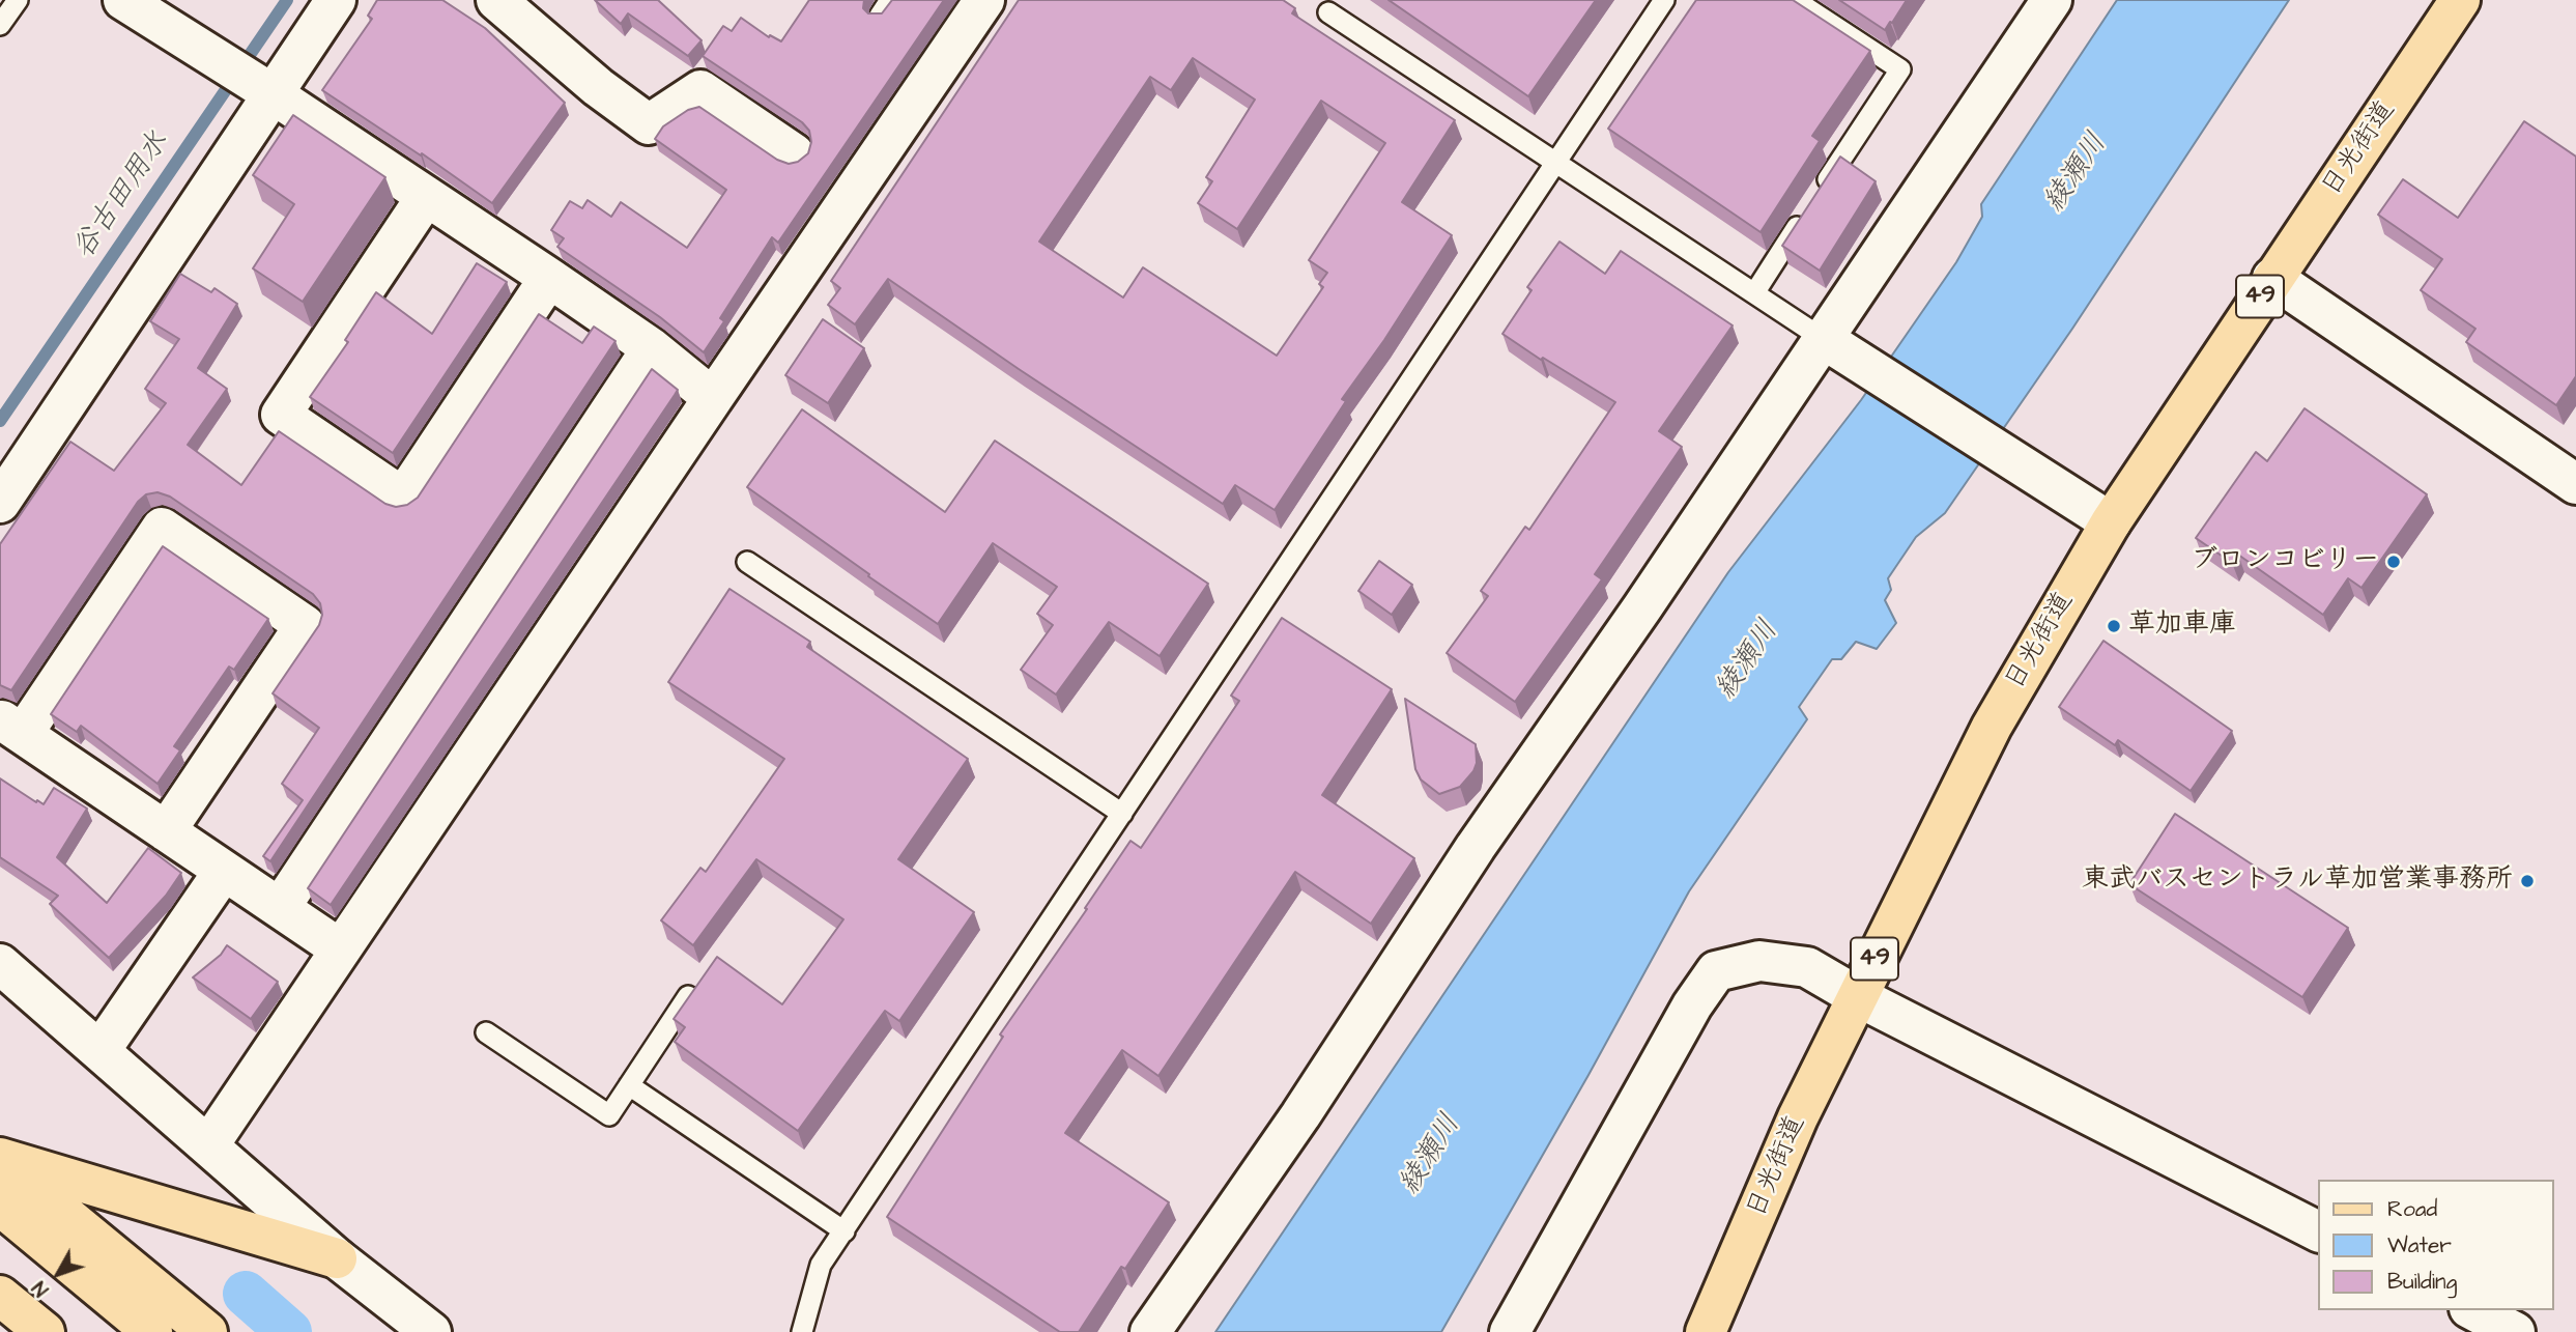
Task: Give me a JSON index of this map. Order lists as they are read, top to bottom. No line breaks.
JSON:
{"streets":{"main road":["日光街道","49"]},"water":["綾瀬川","谷古田用水"],"places":["ブロンコビリー","草加車庫","東武バスセントラル草加営業事務所"],"legend":["Road","Water","Building"],"north":"bottom left"}
